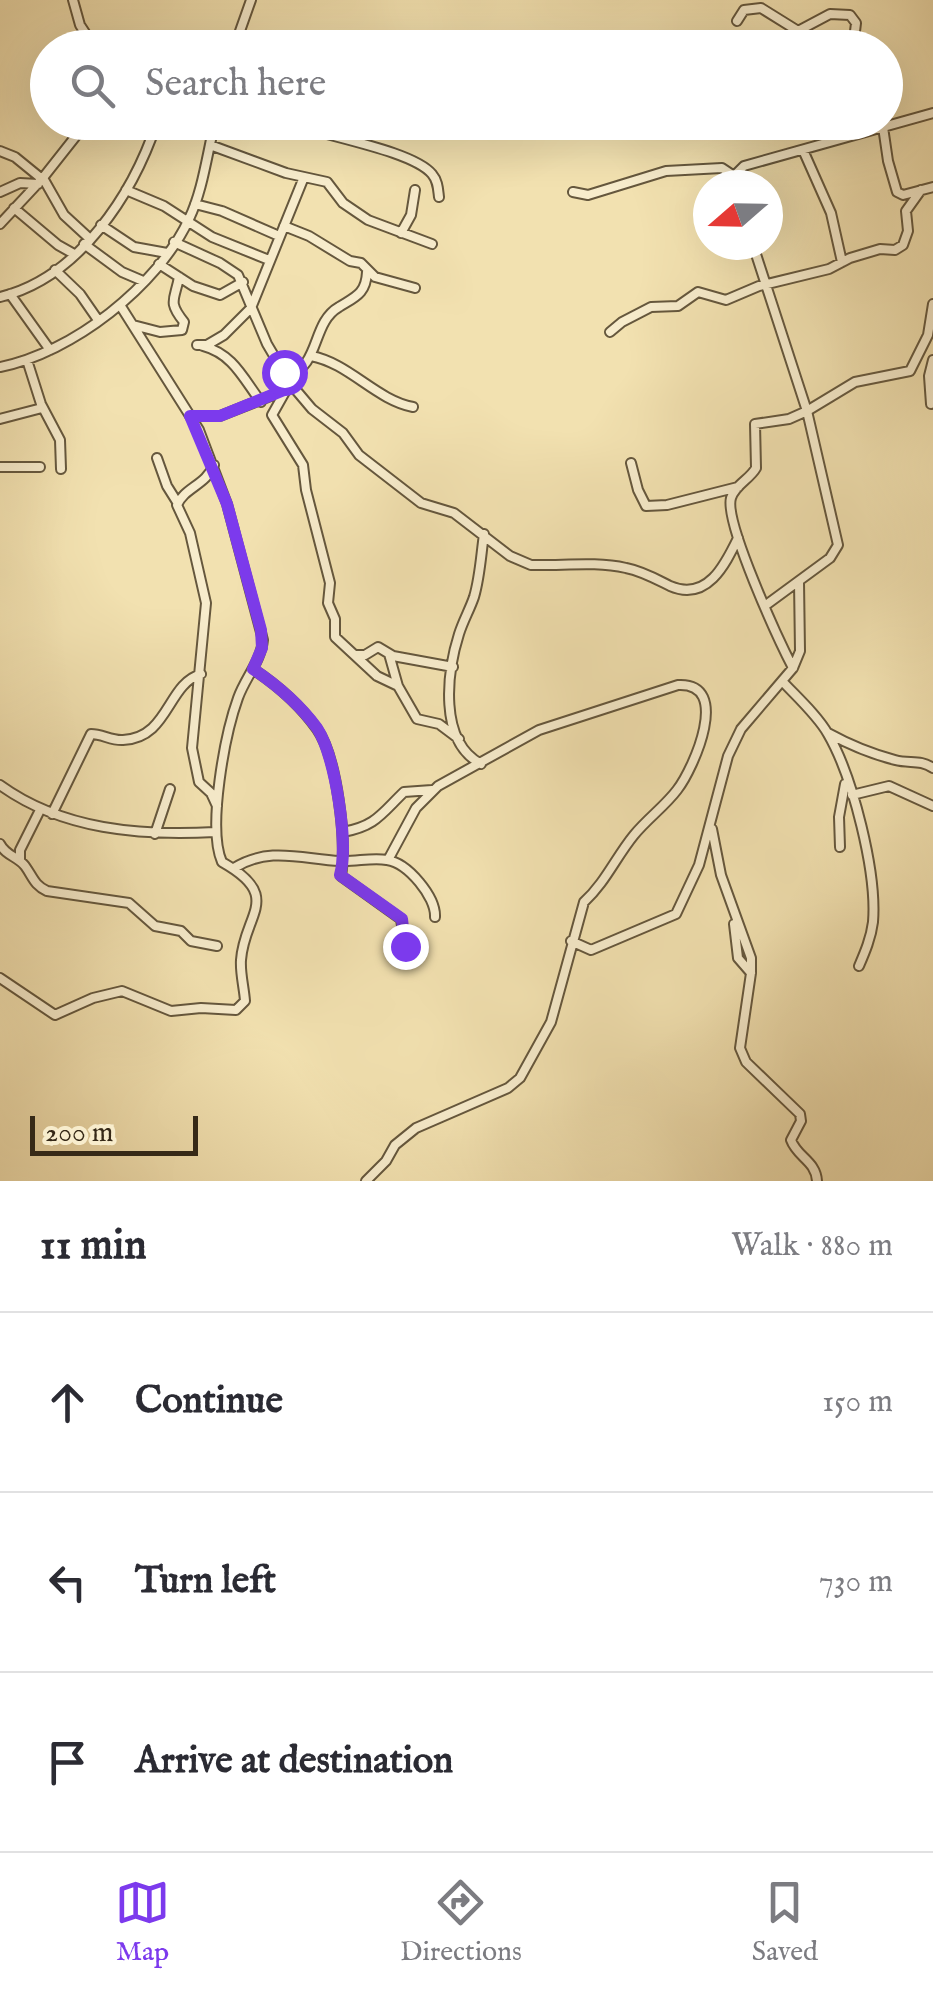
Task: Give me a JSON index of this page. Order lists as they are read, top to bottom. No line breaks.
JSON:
{"scale_bar":"200 m","north":"left","page":{"search":"Search here","scale":"200 m","heading":["11 min","Walk · 880 m"],"list":[["Continue","150 m"],["Turn left","730 m"],"Arrive at destination"],"nav":["Map","Directions","Saved"]}}
